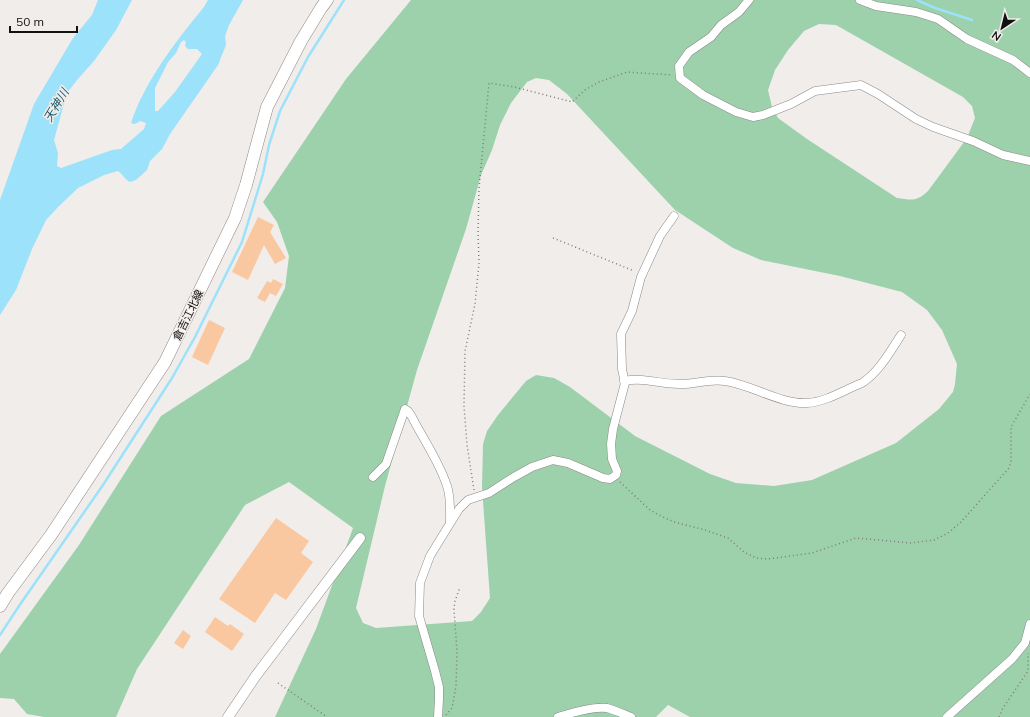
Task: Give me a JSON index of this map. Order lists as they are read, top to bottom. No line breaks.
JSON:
{"streets":{"main road":["倉吉江北線"]},"water":["天神川"],"scale_bar":"50 m","north":"bottom left"}
